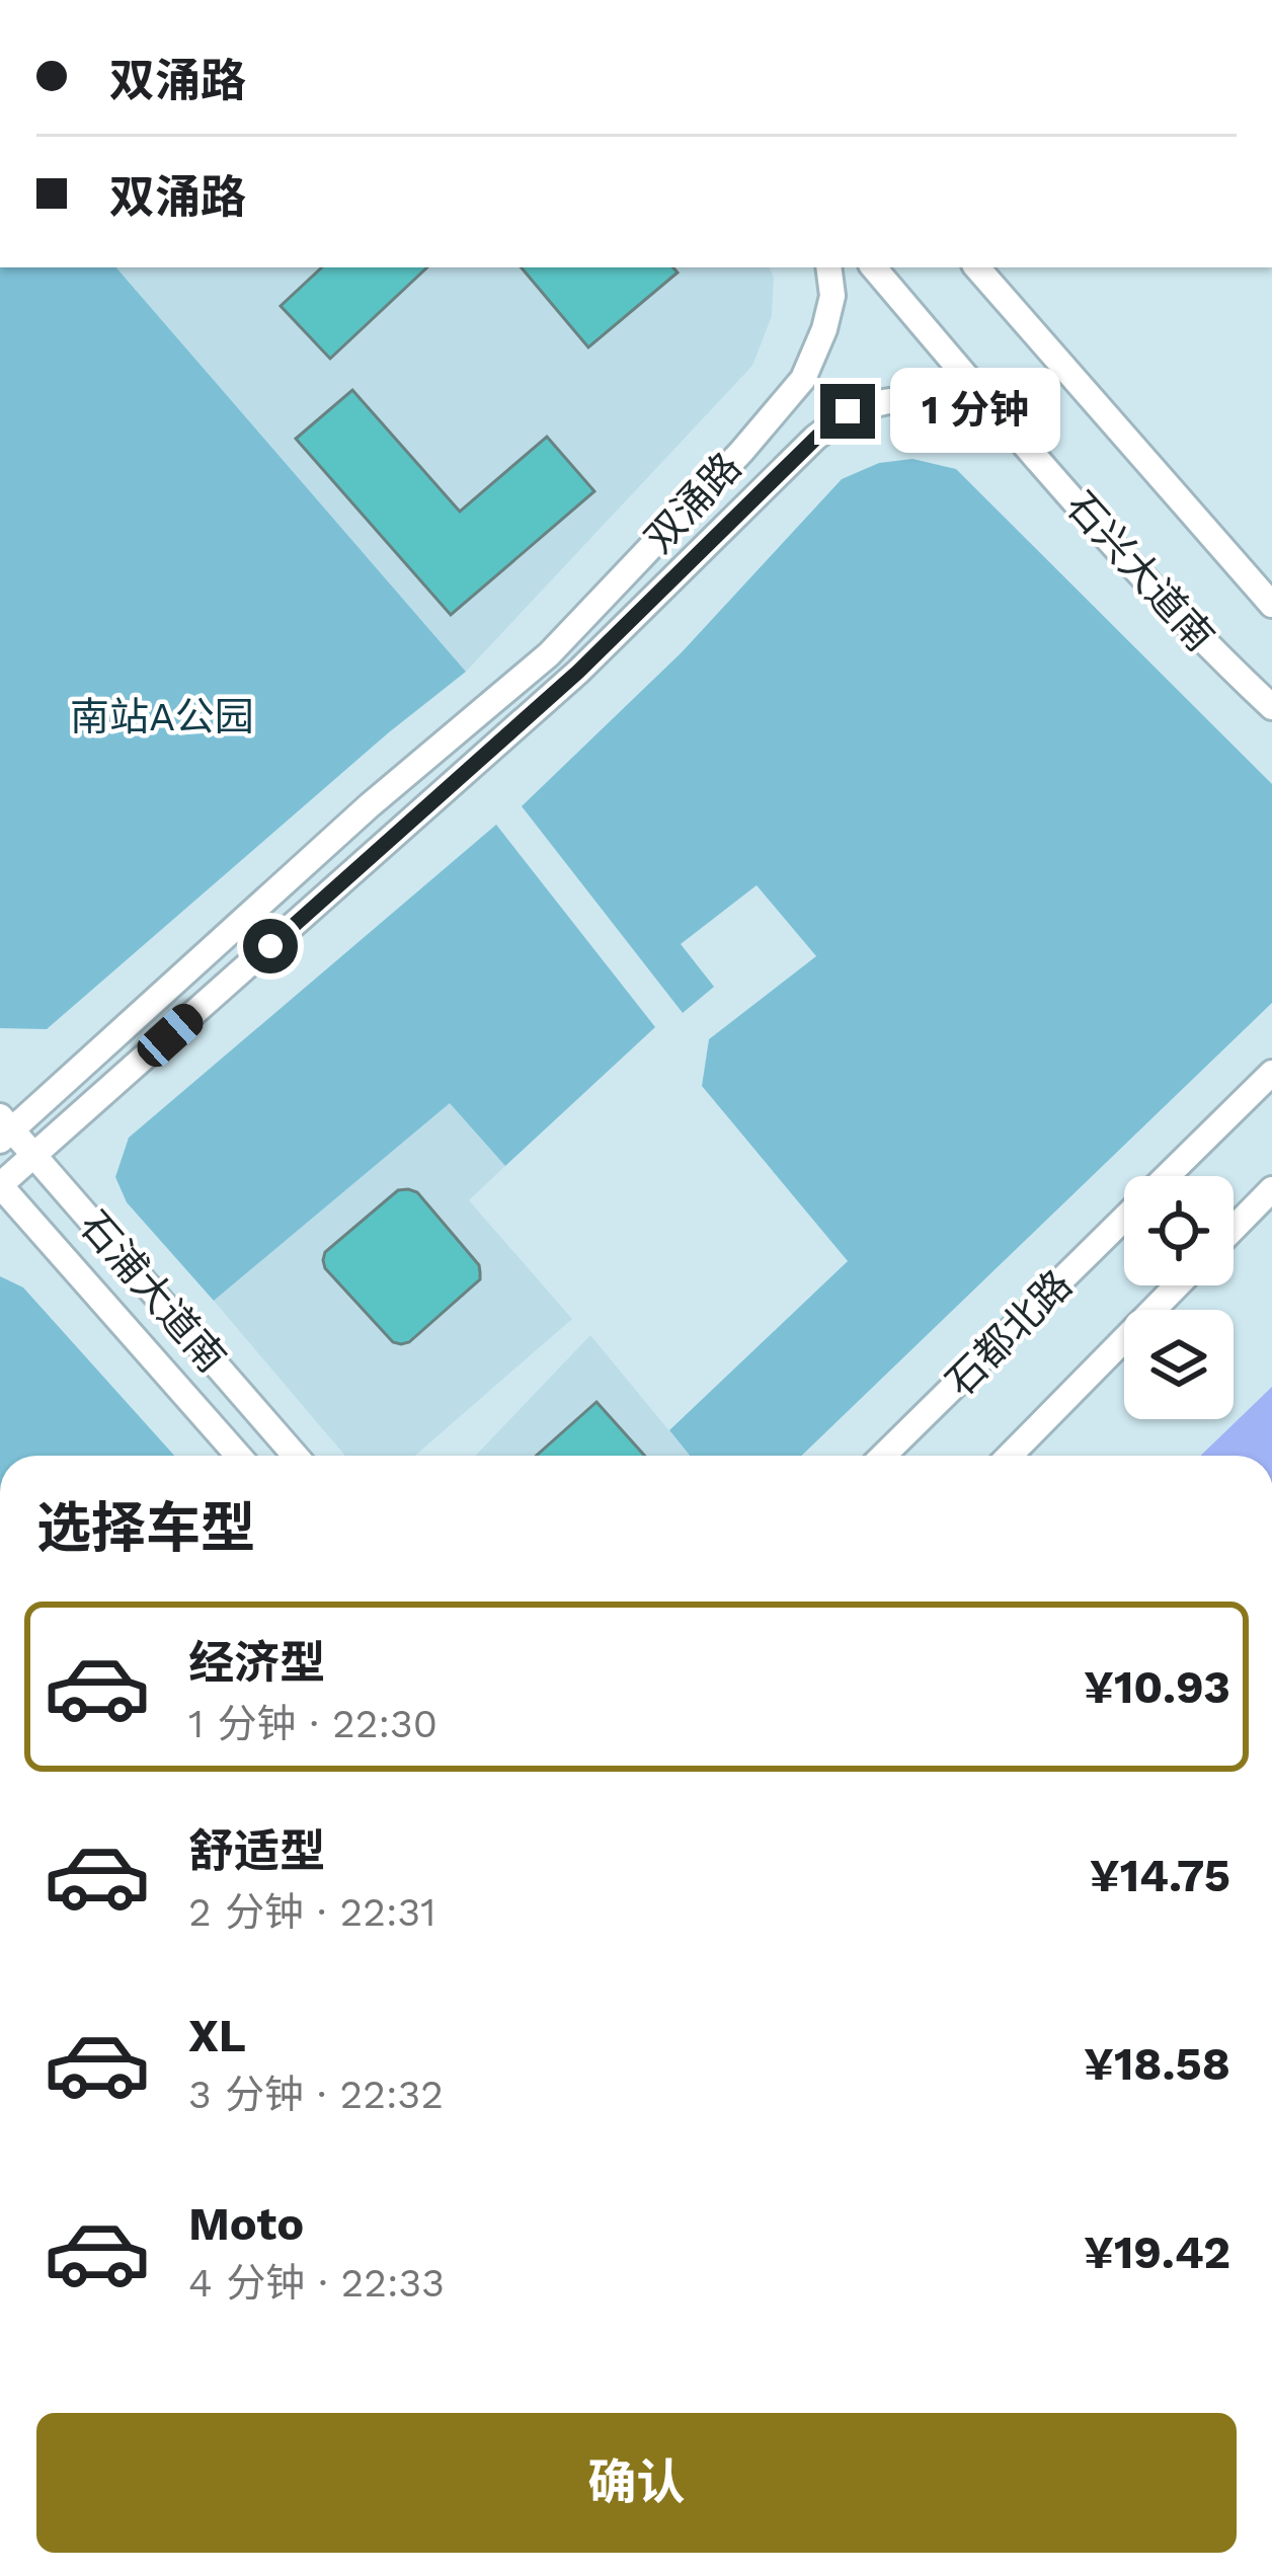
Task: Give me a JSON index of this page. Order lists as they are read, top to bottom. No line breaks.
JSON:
{"streets":{"main road":["双涌路","石兴大道南","石浦大道南","石都北路"]},"crossings":[["双涌路","石兴大道南"],["双涌路","石浦大道南"]],"parks":["南站A公园"],"page":{"banner":["双涌路","双涌路"],"bubble":"1 分钟","heading":"选择车型","list":[{"name":"经济型","note":"1 分钟 · 22:30","value":"¥10.93"},{"name":"舒适型","note":"2 分钟 · 22:31","value":"¥14.75"},{"name":"XL","note":"3 分钟 · 22:32","value":"¥18.58"},{"name":"Moto","note":"4 分钟 · 22:33","value":"¥19.42"}],"buttons":"确认"}}
